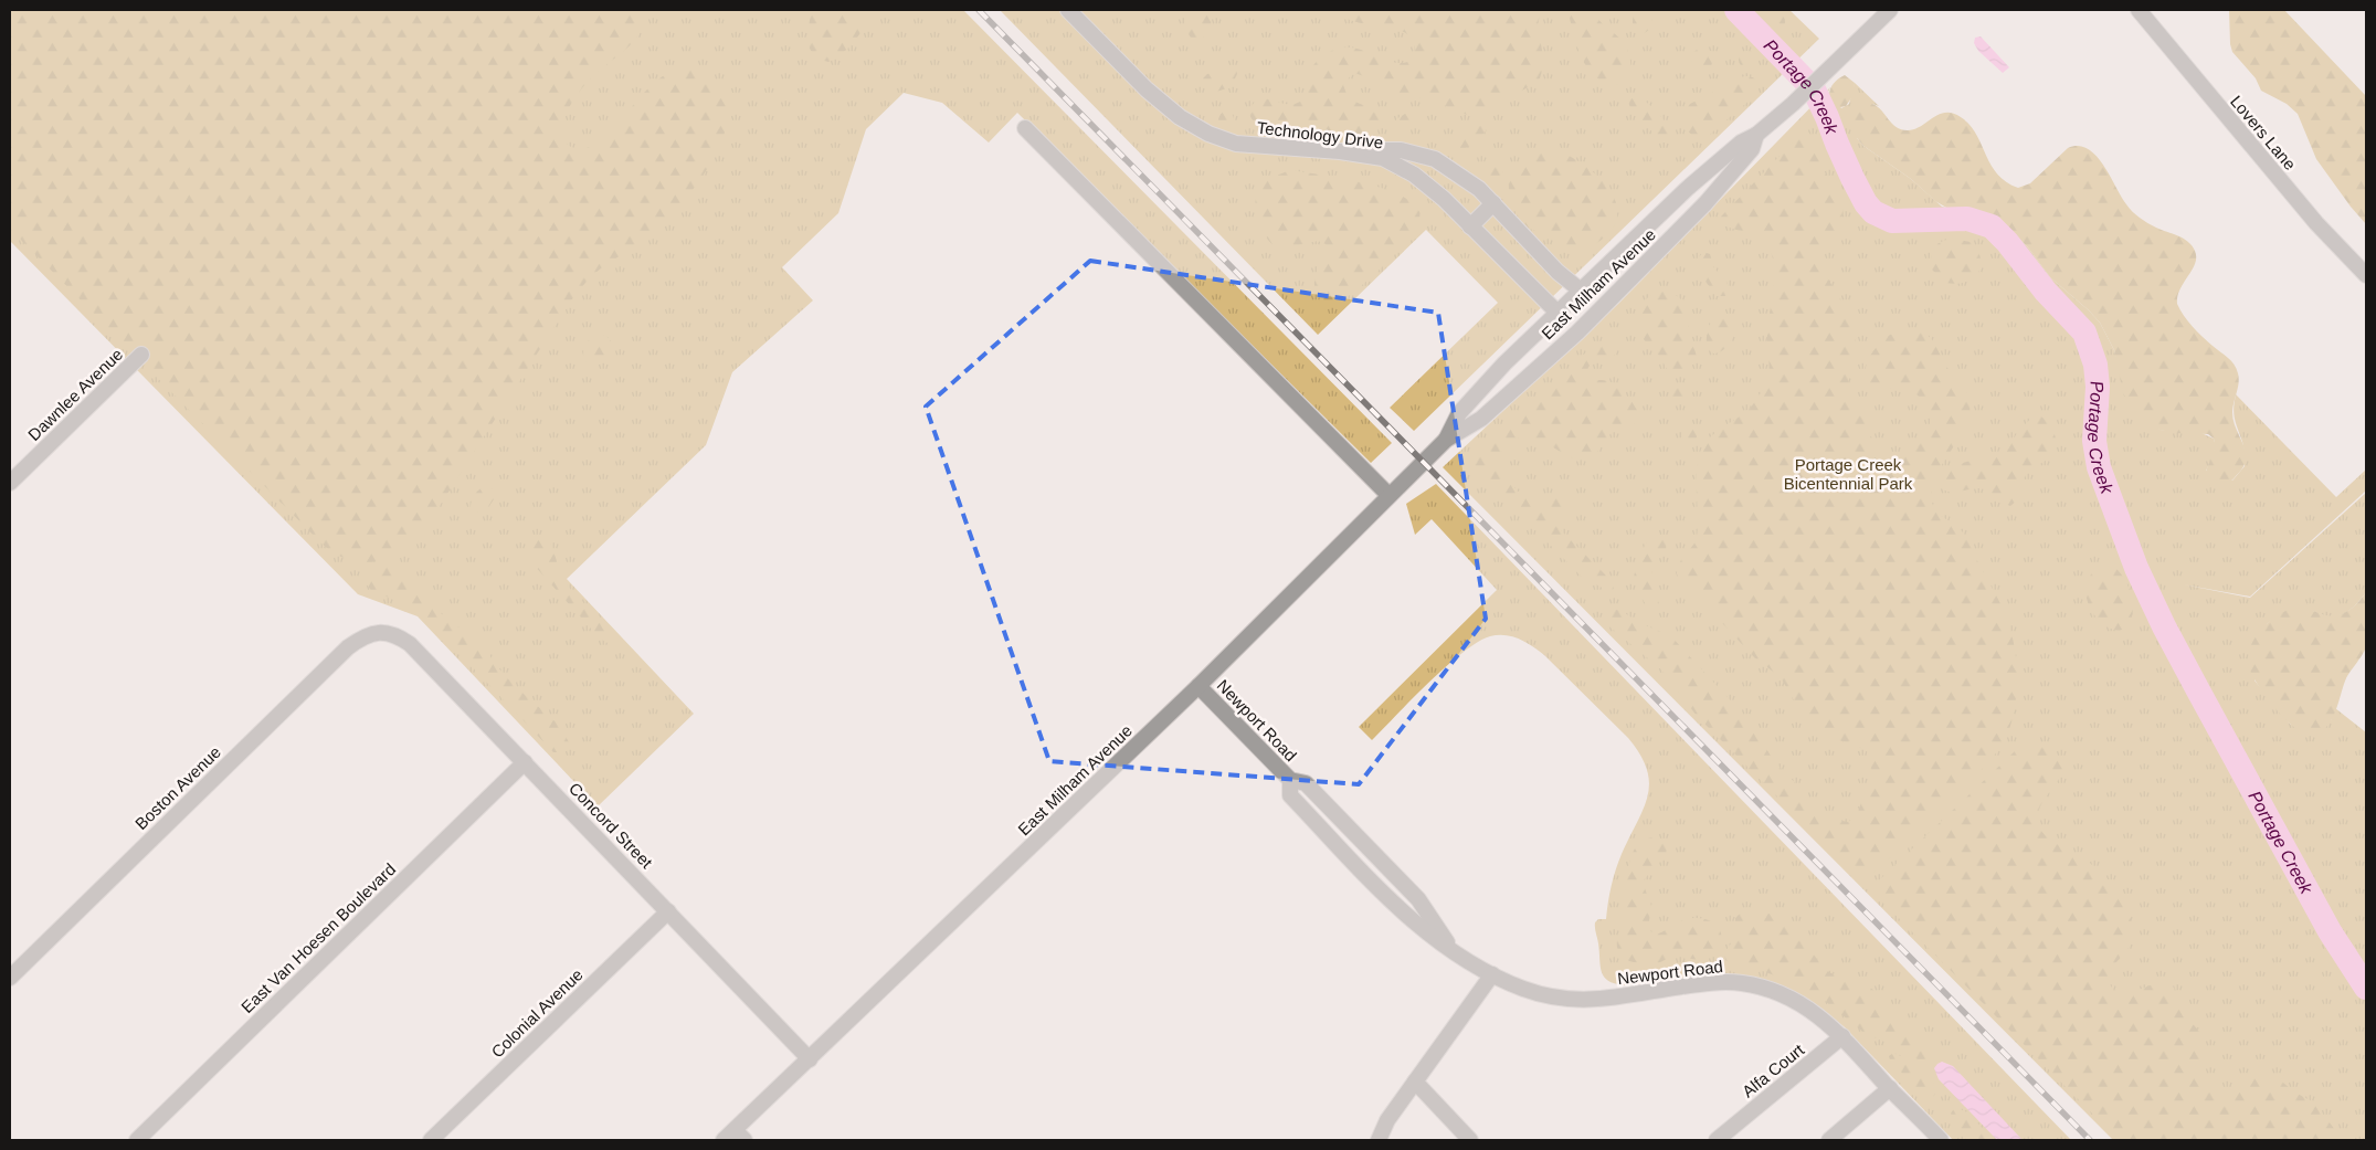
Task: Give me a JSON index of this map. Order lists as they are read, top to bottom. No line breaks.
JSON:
{"streets":{"street":["Lovers Lane","Technology Drive","East Milham Avenue","Dawnlee Avenue","Newport Road","Boston Avenue","Concord Street","East Van Hoesen Boulevard","Colonial Avenue","Alfa Court"]},"crossings":[["Technology Drive","East Milham Avenue"],["East Milham Avenue","Newport Road"],["East Milham Avenue","Concord Street"],["Newport Road","Alfa Court"],["Boston Avenue","Concord Street"],["Concord Street","East Van Hoesen Boulevard"],["Concord Street","Colonial Avenue"]],"water":["Portage Creek"],"parks":["Portage Creek Bicentennial Park"]}
